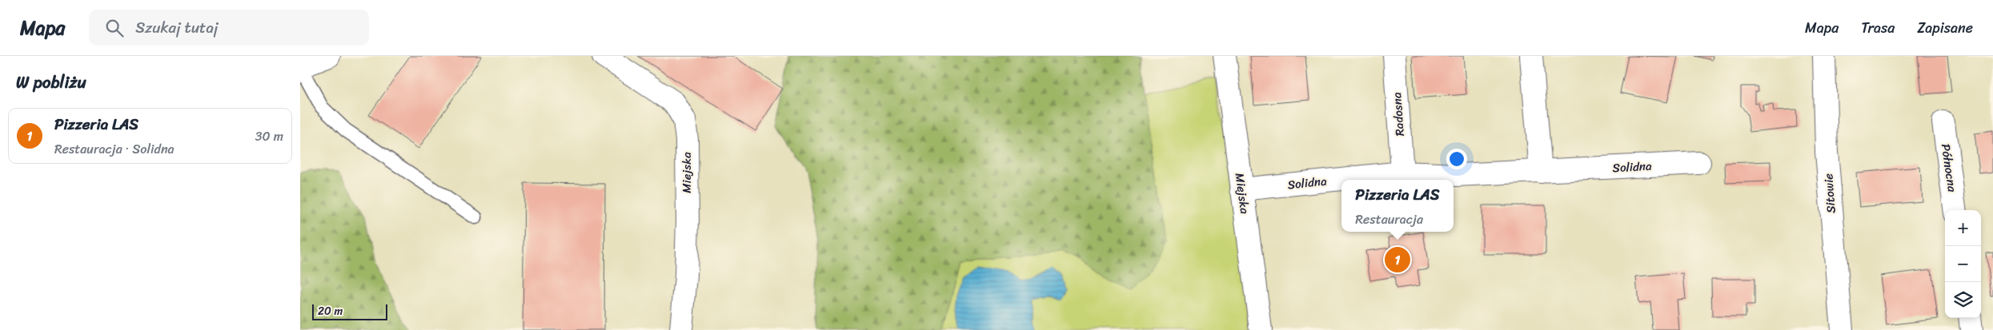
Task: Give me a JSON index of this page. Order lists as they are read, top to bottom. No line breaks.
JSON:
{"streets":{"street":["Radosna","Solidna","Północna","Miejska","Sitowie"]},"crossings":[["Radosna","Solidna"],["Solidna","Miejska"]],"scale_bar":"20 m","page":{"header":"Mapa","search":"Szukaj tutaj","nav":["Mapa","Trasa","Zapisane"],"heading":"W pobliżu","list":[{"mark":"1","name":"Pizzeria LAS","note":"Restauracja · Solidna","value":"30 m"}],"popup":["Pizzeria LAS","Restauracja"],"map_buttons":["+","−"],"pins":"1","scale":"20 m"}}
